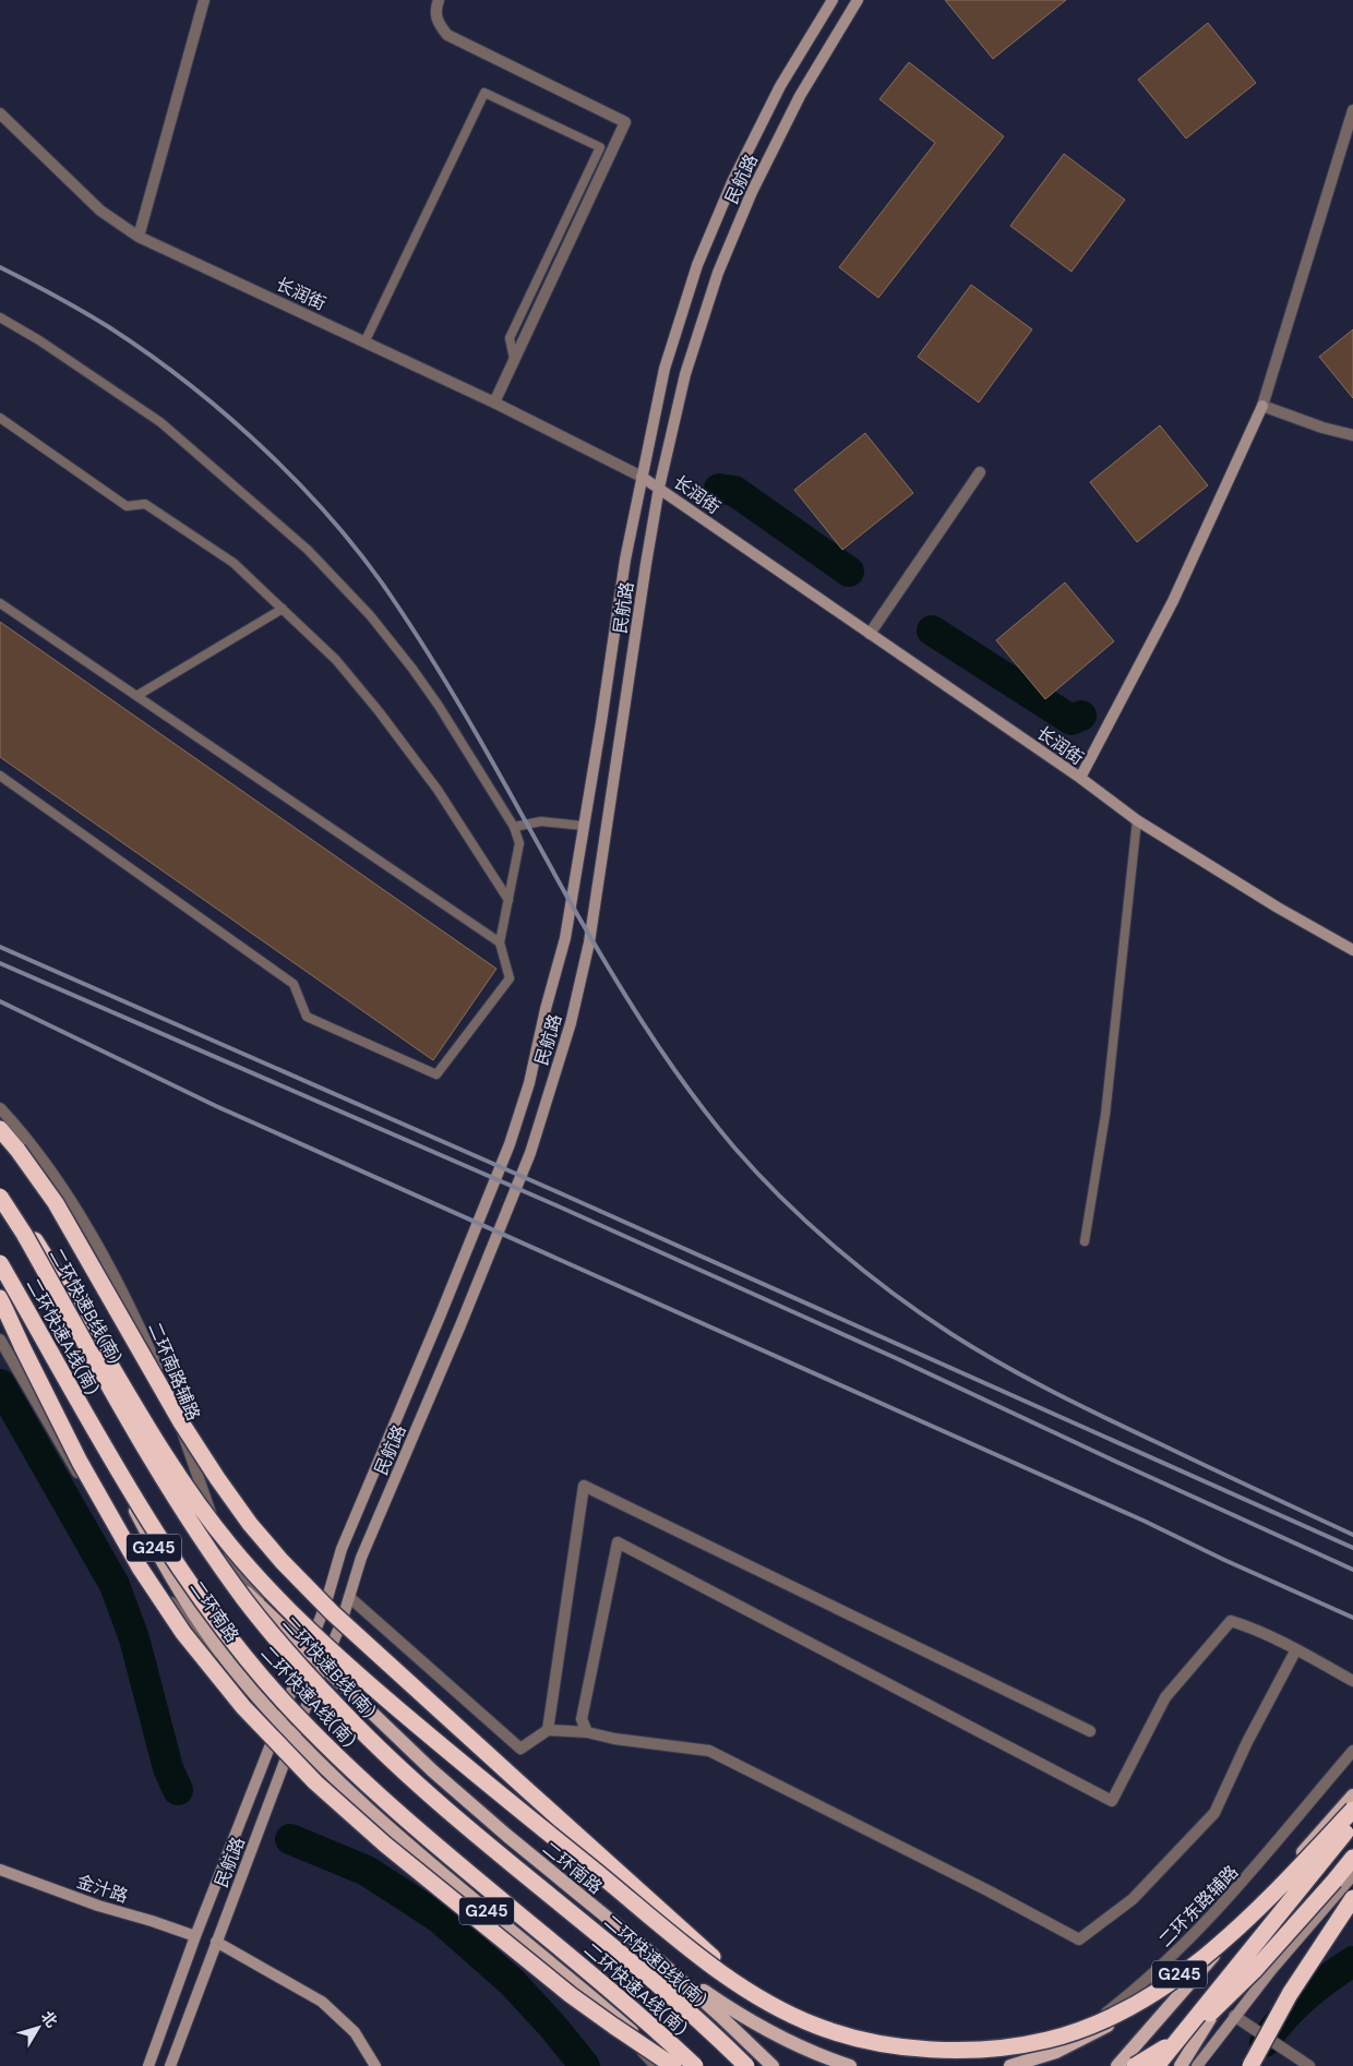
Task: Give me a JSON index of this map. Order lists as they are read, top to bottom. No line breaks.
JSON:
{"streets":{"highway":["二环快速B线(南)","二环快速A线(南)"],"main road":["民航路","长润街","G245","二环南路","金汁路"],"street":["二环南路辅路","二环东路辅路"]},"crossings":[["民航路","长润街"],["民航路","二环南路辅路"],["民航路","二环南路"],["民航路","金汁路"],["二环南路辅路","二环南路"],["G245","二环南路"],["G245","二环东路辅路"]],"north":"top right"}
